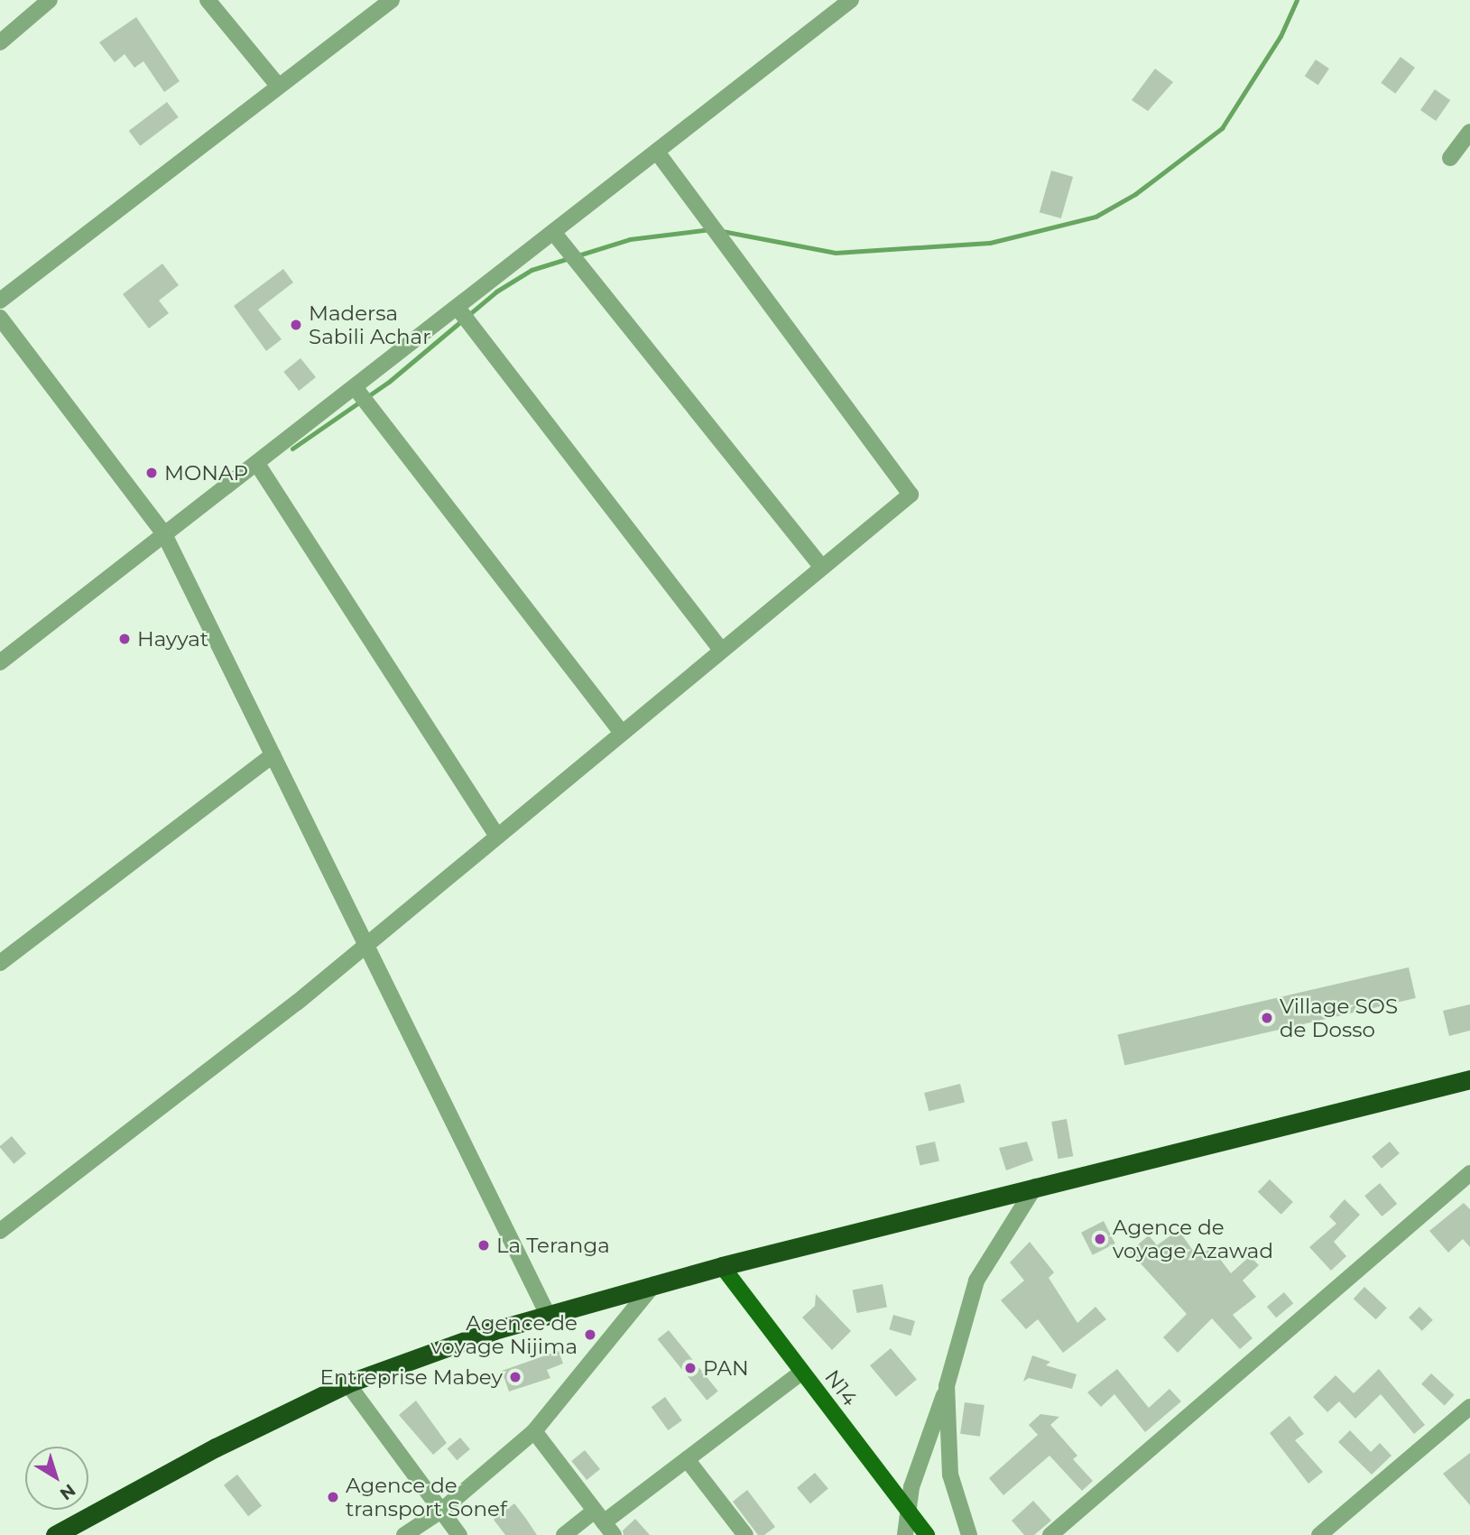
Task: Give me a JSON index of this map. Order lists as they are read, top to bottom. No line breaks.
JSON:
{"streets":{"main road":["N14"]},"places":["Madersa Sabili Achar","MONAP","Hayyat","Village SOS de Dosso","Agence de voyage Azawad","La Teranga","Agence de voyage Nijima","PAN","Entreprise Mabey","Agence de transport Sonef"],"north":"bottom right"}
